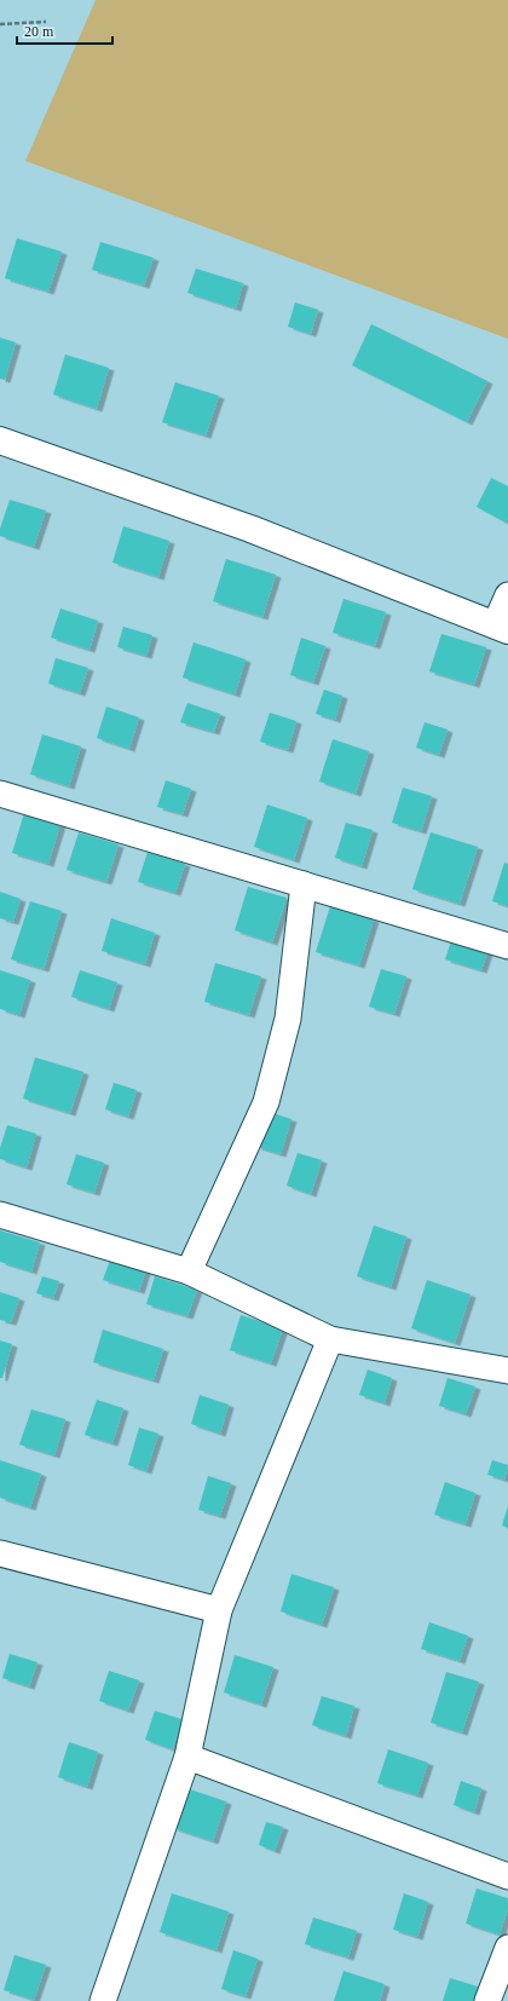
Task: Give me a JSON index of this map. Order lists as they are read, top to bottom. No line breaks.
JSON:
{"scale_bar":"20 m"}
